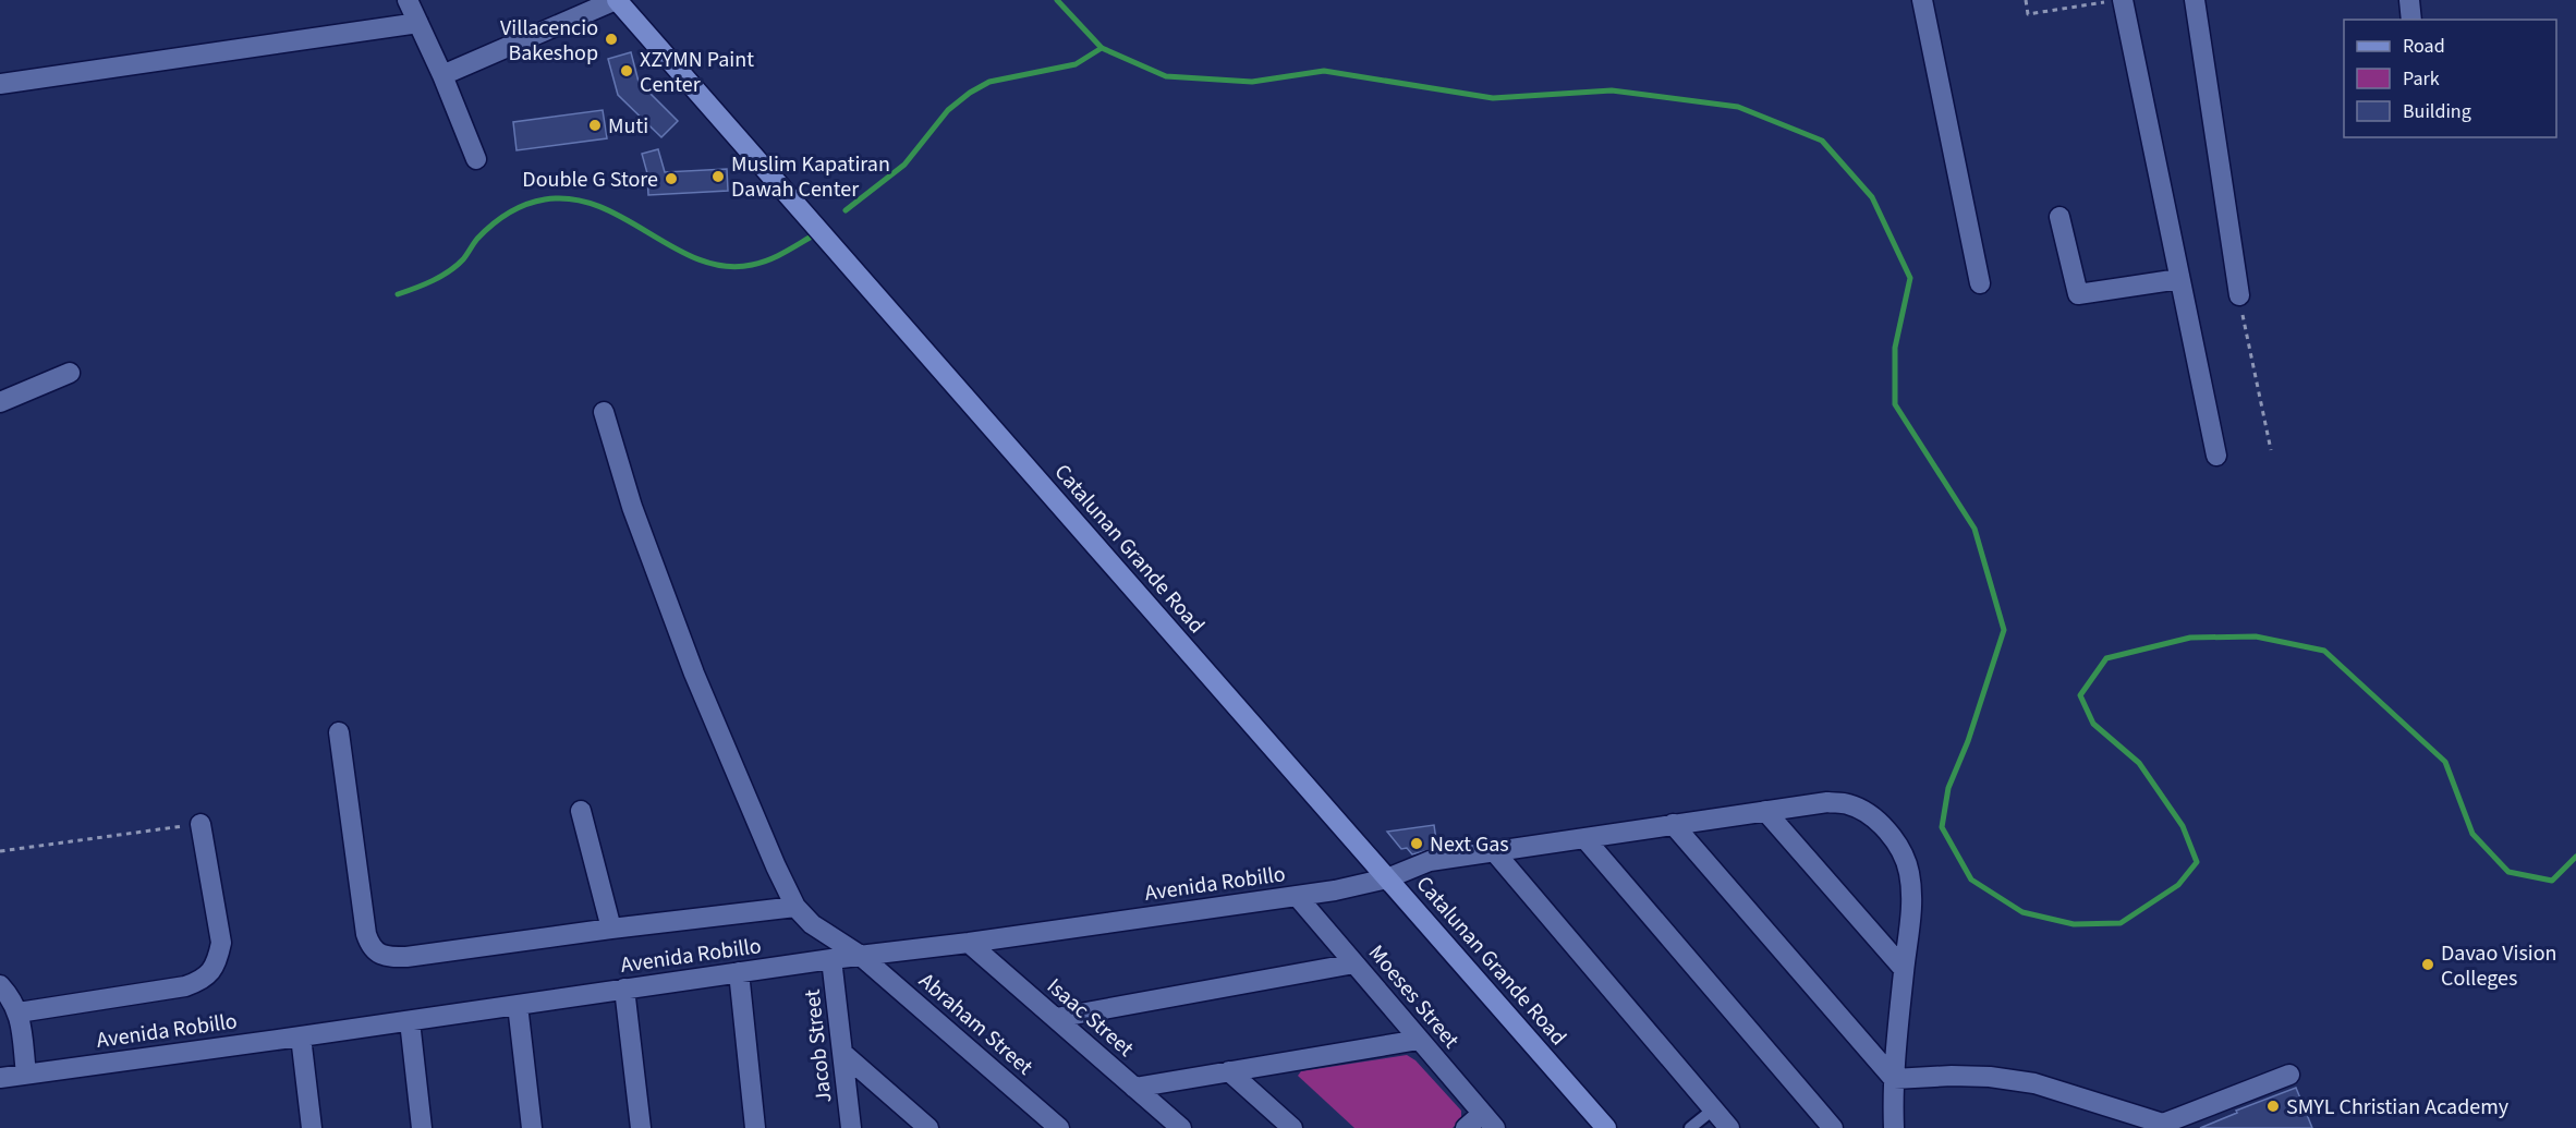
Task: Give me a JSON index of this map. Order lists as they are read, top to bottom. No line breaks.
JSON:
{"streets":{"main road":["Catalunan Grande Road"],"street":["Avenida Robillo","Moeses Street","Isaac Street","Abraham Street","Jacob Street"]},"crossings":[["Catalunan Grande Road","Avenida Robillo"],["Avenida Robillo","Moeses Street"],["Avenida Robillo","Isaac Street"],["Avenida Robillo","Abraham Street"],["Avenida Robillo","Jacob Street"]],"places":["Villacencio Bakeshop","XZYMN Paint Center","Muti","Muslim Kapatiran Dawah Center","Double G Store","Next Gas","Davao Vision Colleges","SMYL Christian Academy"],"legend":["Road","Park","Building"]}
